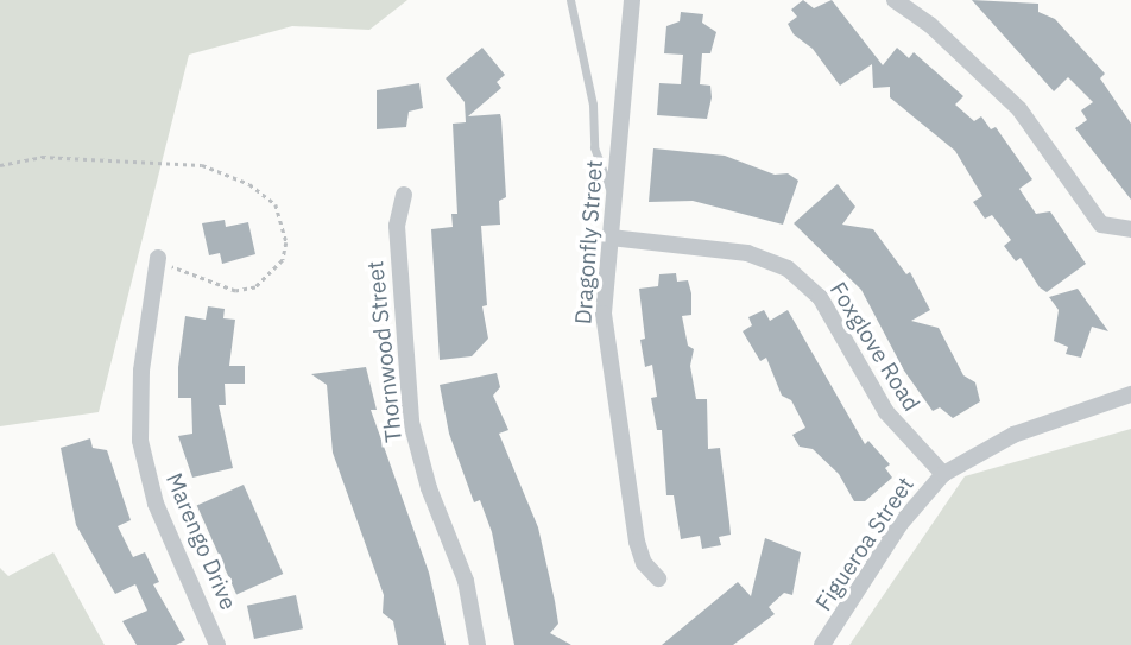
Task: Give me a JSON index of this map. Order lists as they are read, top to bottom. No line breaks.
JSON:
{"streets":{"street":["Dragonfly Street","Foxglove Road","Thornwood Street","Marengo Drive","Figueroa Street"]},"crossings":[["Dragonfly Street","Foxglove Road"],["Foxglove Road","Figueroa Street"]]}
